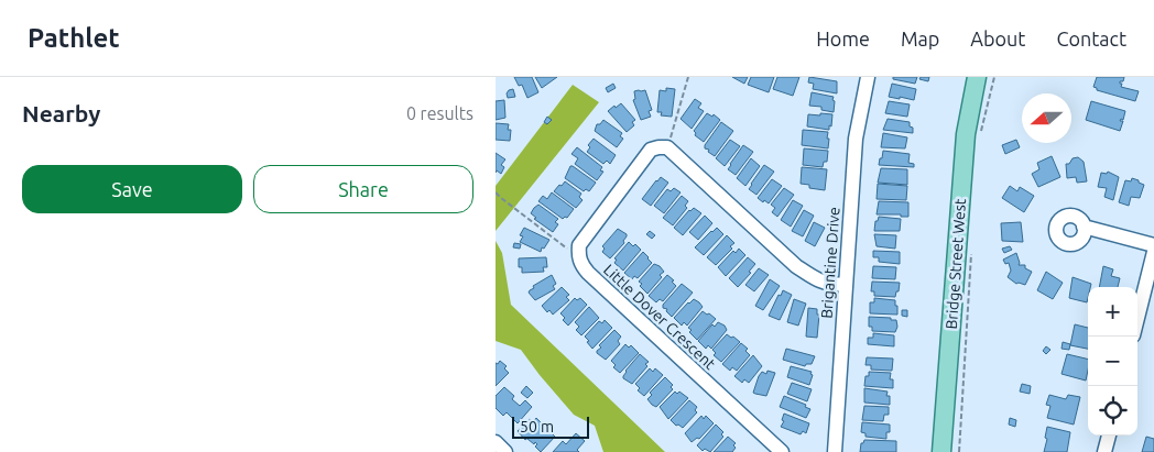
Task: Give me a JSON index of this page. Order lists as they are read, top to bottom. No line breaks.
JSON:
{"streets":{"main road":["Bridge Street West"],"street":["Brigantine Drive","Little Dover Crescent"]},"scale_bar":"50 m","north":"left","page":{"header":"Pathlet","nav":["Home","Map","About","Contact"],"heading":["Nearby","0 results"],"buttons":["Save","Share"],"map_buttons":["+","−"],"scale":"50 m"}}
